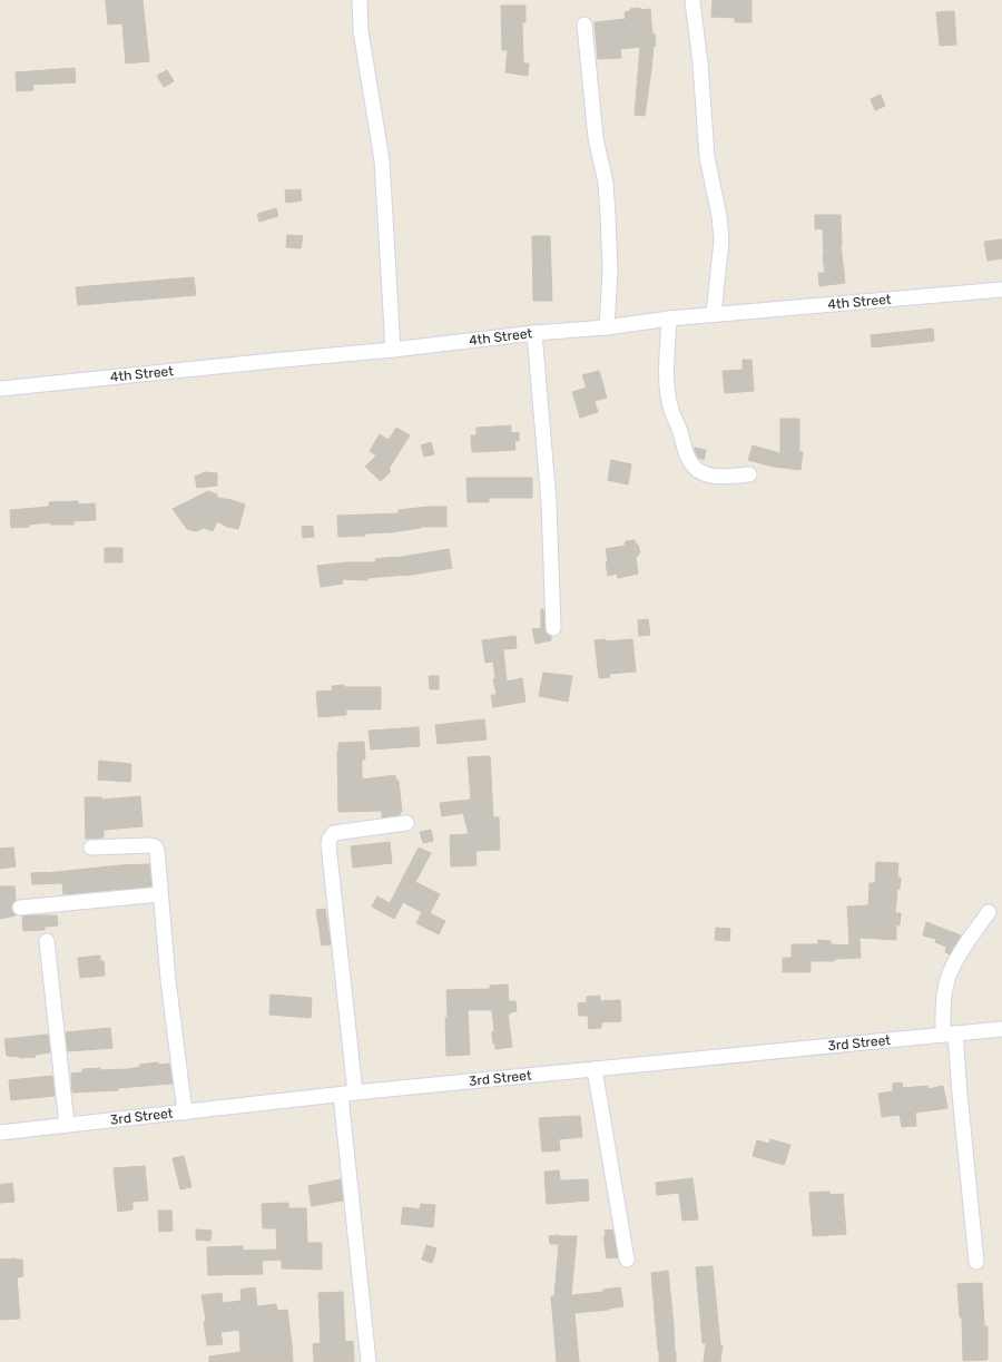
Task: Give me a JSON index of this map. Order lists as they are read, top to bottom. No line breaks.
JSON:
{"streets":{"street":["4th Street","3rd Street"]}}
